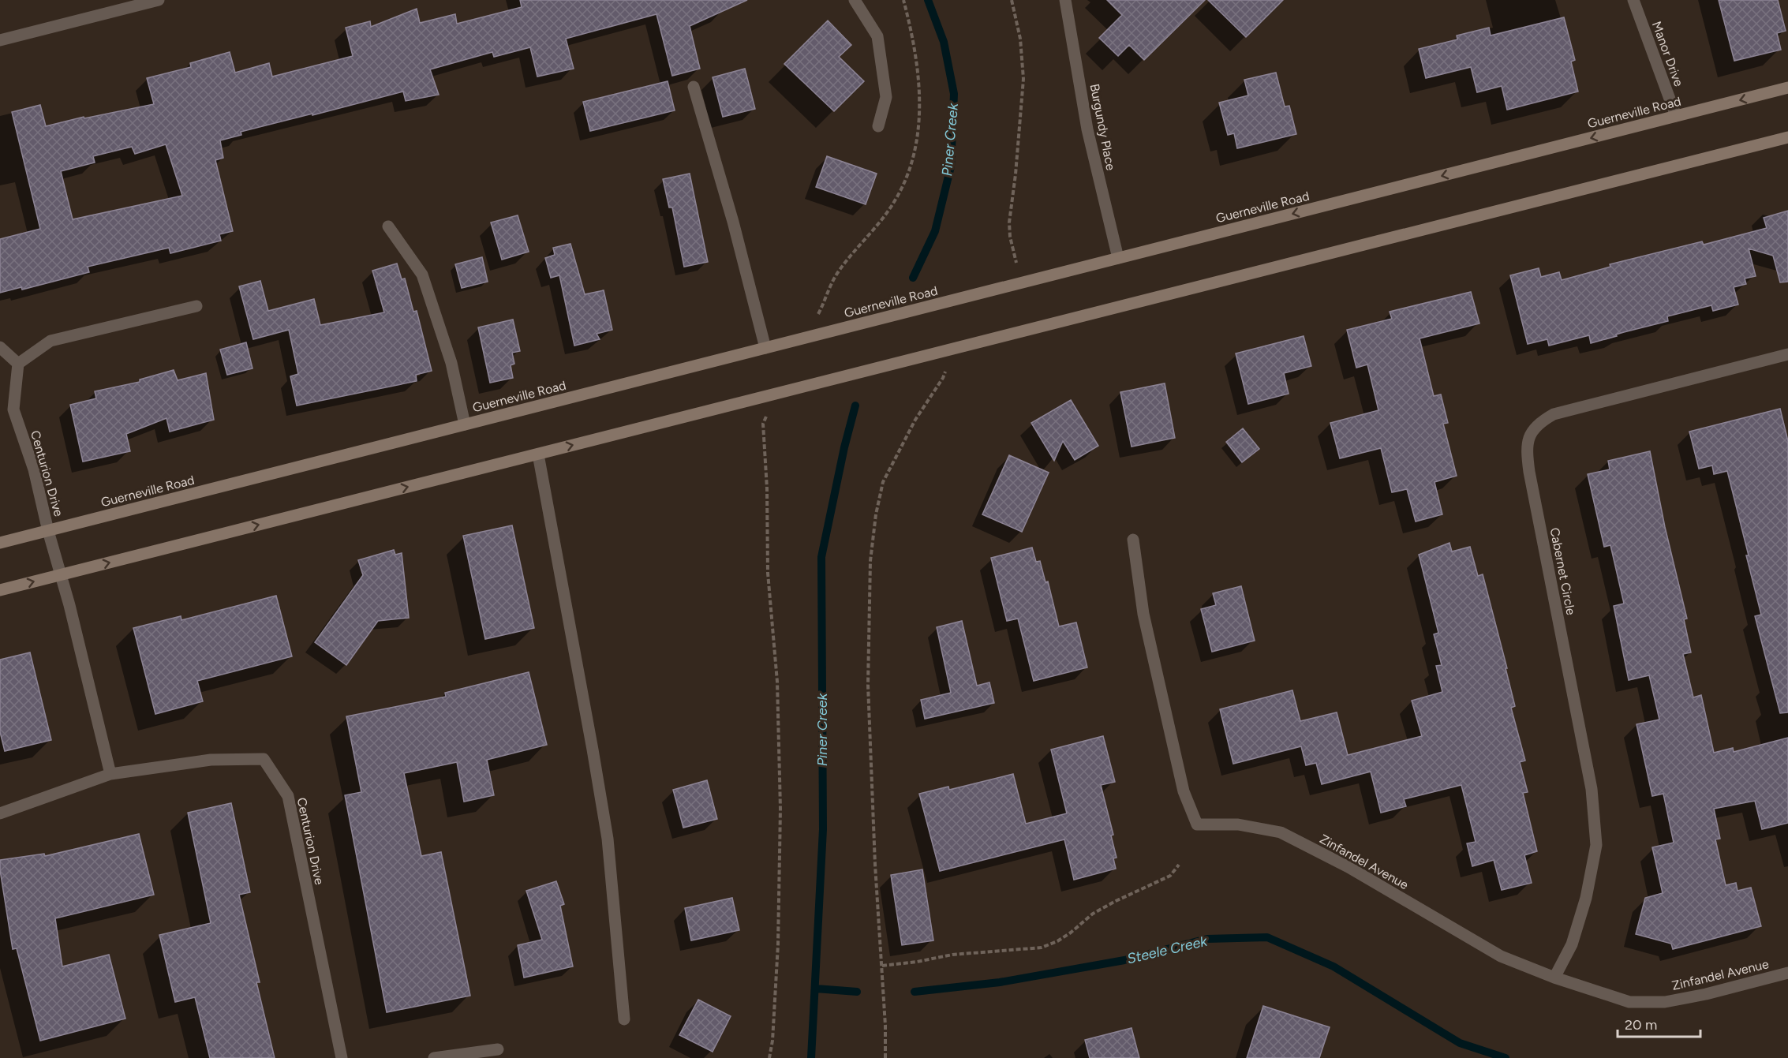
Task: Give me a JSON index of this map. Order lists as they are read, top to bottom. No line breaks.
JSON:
{"streets":{"main road":["Guerneville Road"],"street":["Manor Drive","Burgundy Place","Centurion Drive","Cabernet Circle","Zinfandel Avenue"]},"crossings":[["Manor Drive","Guerneville Road"],["Guerneville Road","Burgundy Place"],["Guerneville Road","Centurion Drive"],["Cabernet Circle","Zinfandel Avenue"]],"water":["Piner Creek","Steele Creek"],"scale_bar":"20 m"}
